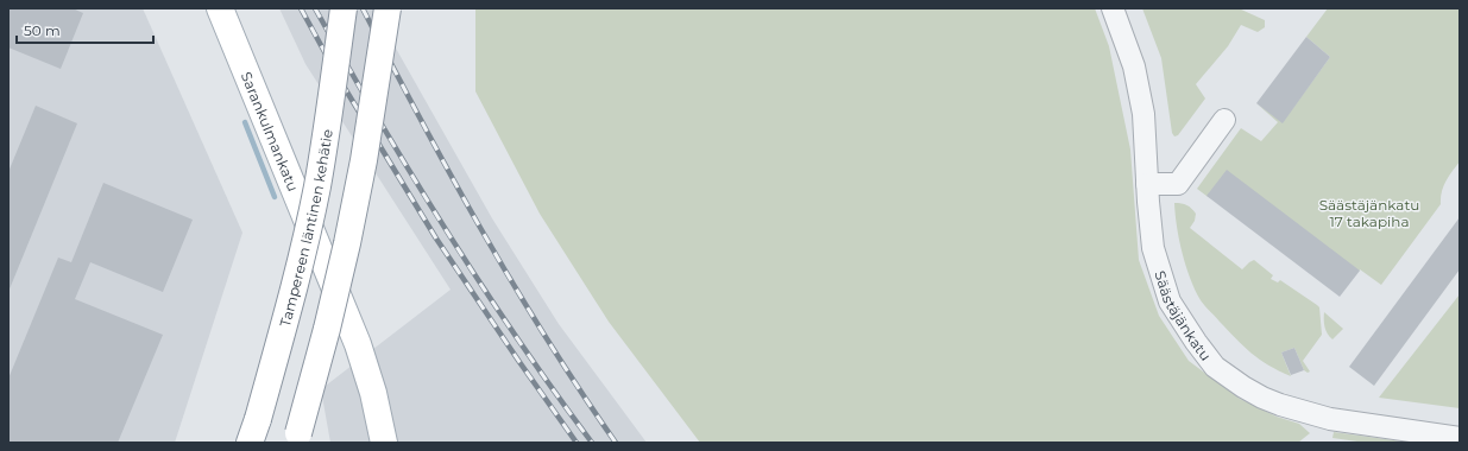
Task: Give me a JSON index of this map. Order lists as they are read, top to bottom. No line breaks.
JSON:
{"streets":{"main road":["Sarankulmankatu","Tampereen läntinen kehätie"],"street":["Säästäjänkatu"]},"parks":["Säästäjänkatu 17 takapiha"],"scale_bar":"50 m"}
